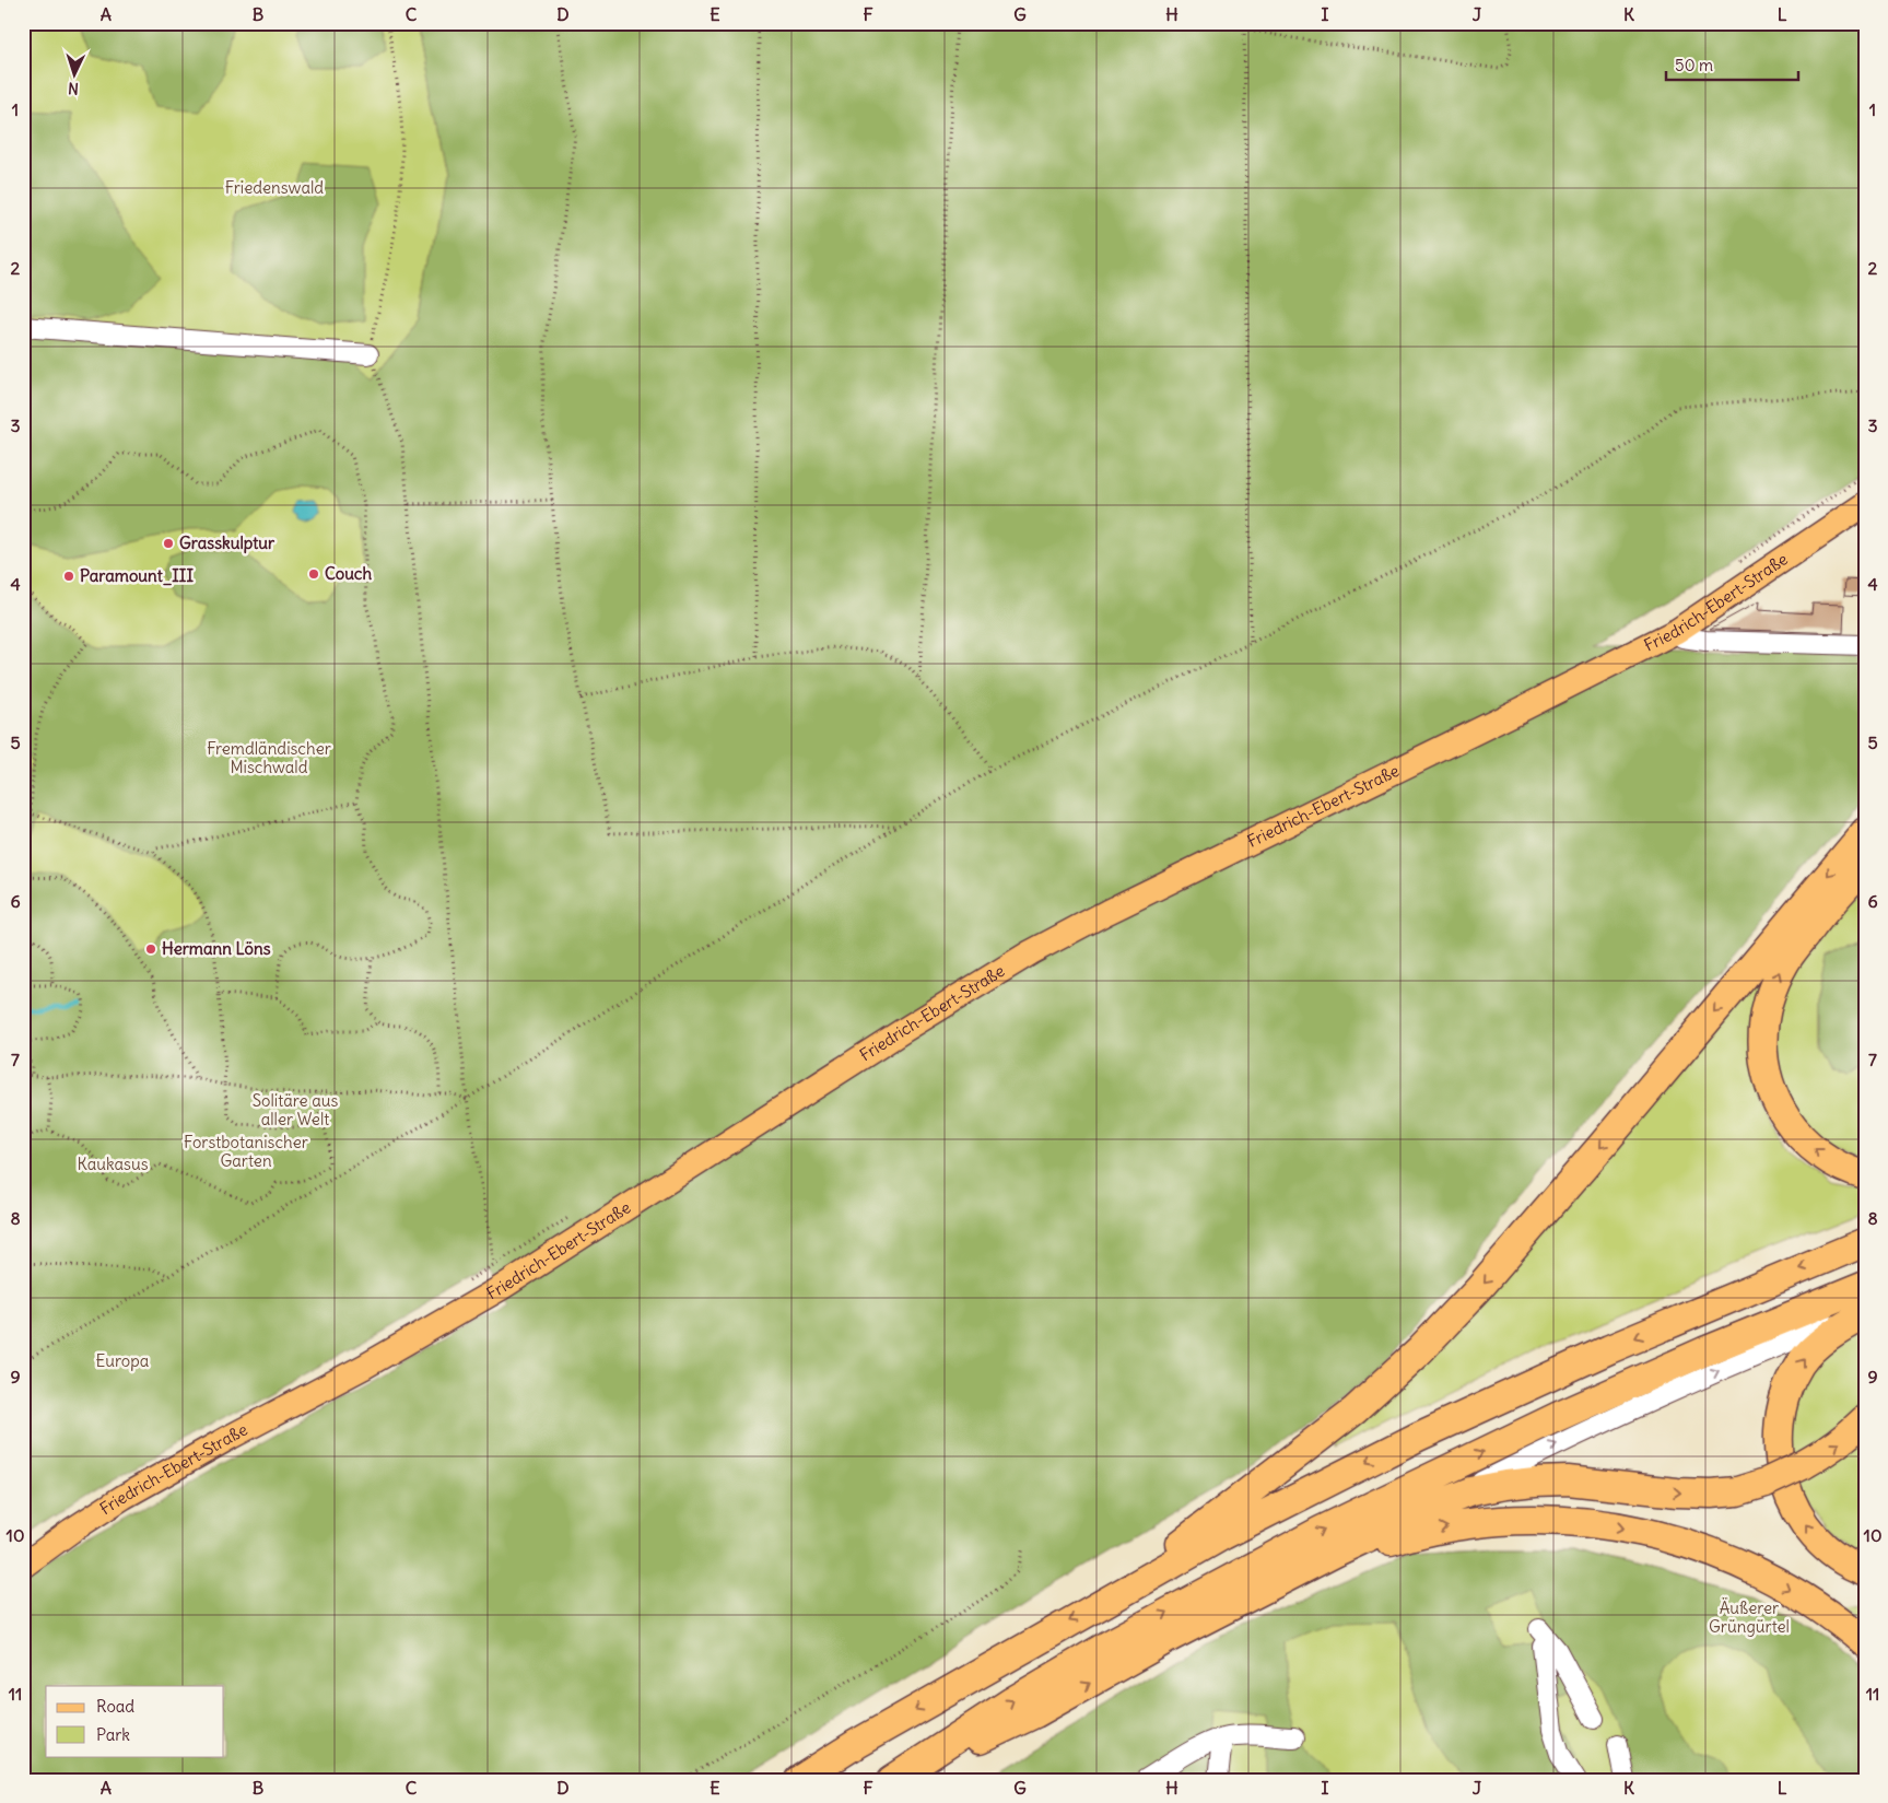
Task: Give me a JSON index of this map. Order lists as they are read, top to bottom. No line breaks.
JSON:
{"streets":{"main road":["Friedrich-Ebert-Straße"]},"parks":["Friedenswald","Fremdländischer Mischwald","Solitäre aus aller Welt","Forstbotanischer Garten","Kaukasus","Europa","Äußerer Grüngürtel"],"places":["Grasskulptur","Couch","Paramount_III","Hermann Löns"],"legend":["Road","Park"],"scale_bar":"50 m","north":"bottom","grid":{"columns":["A","B","C","D","E","F","G","H","I","J","K","L"],"rows":["1","2","3","4","5","6","7","8","9","10","11"]}}
